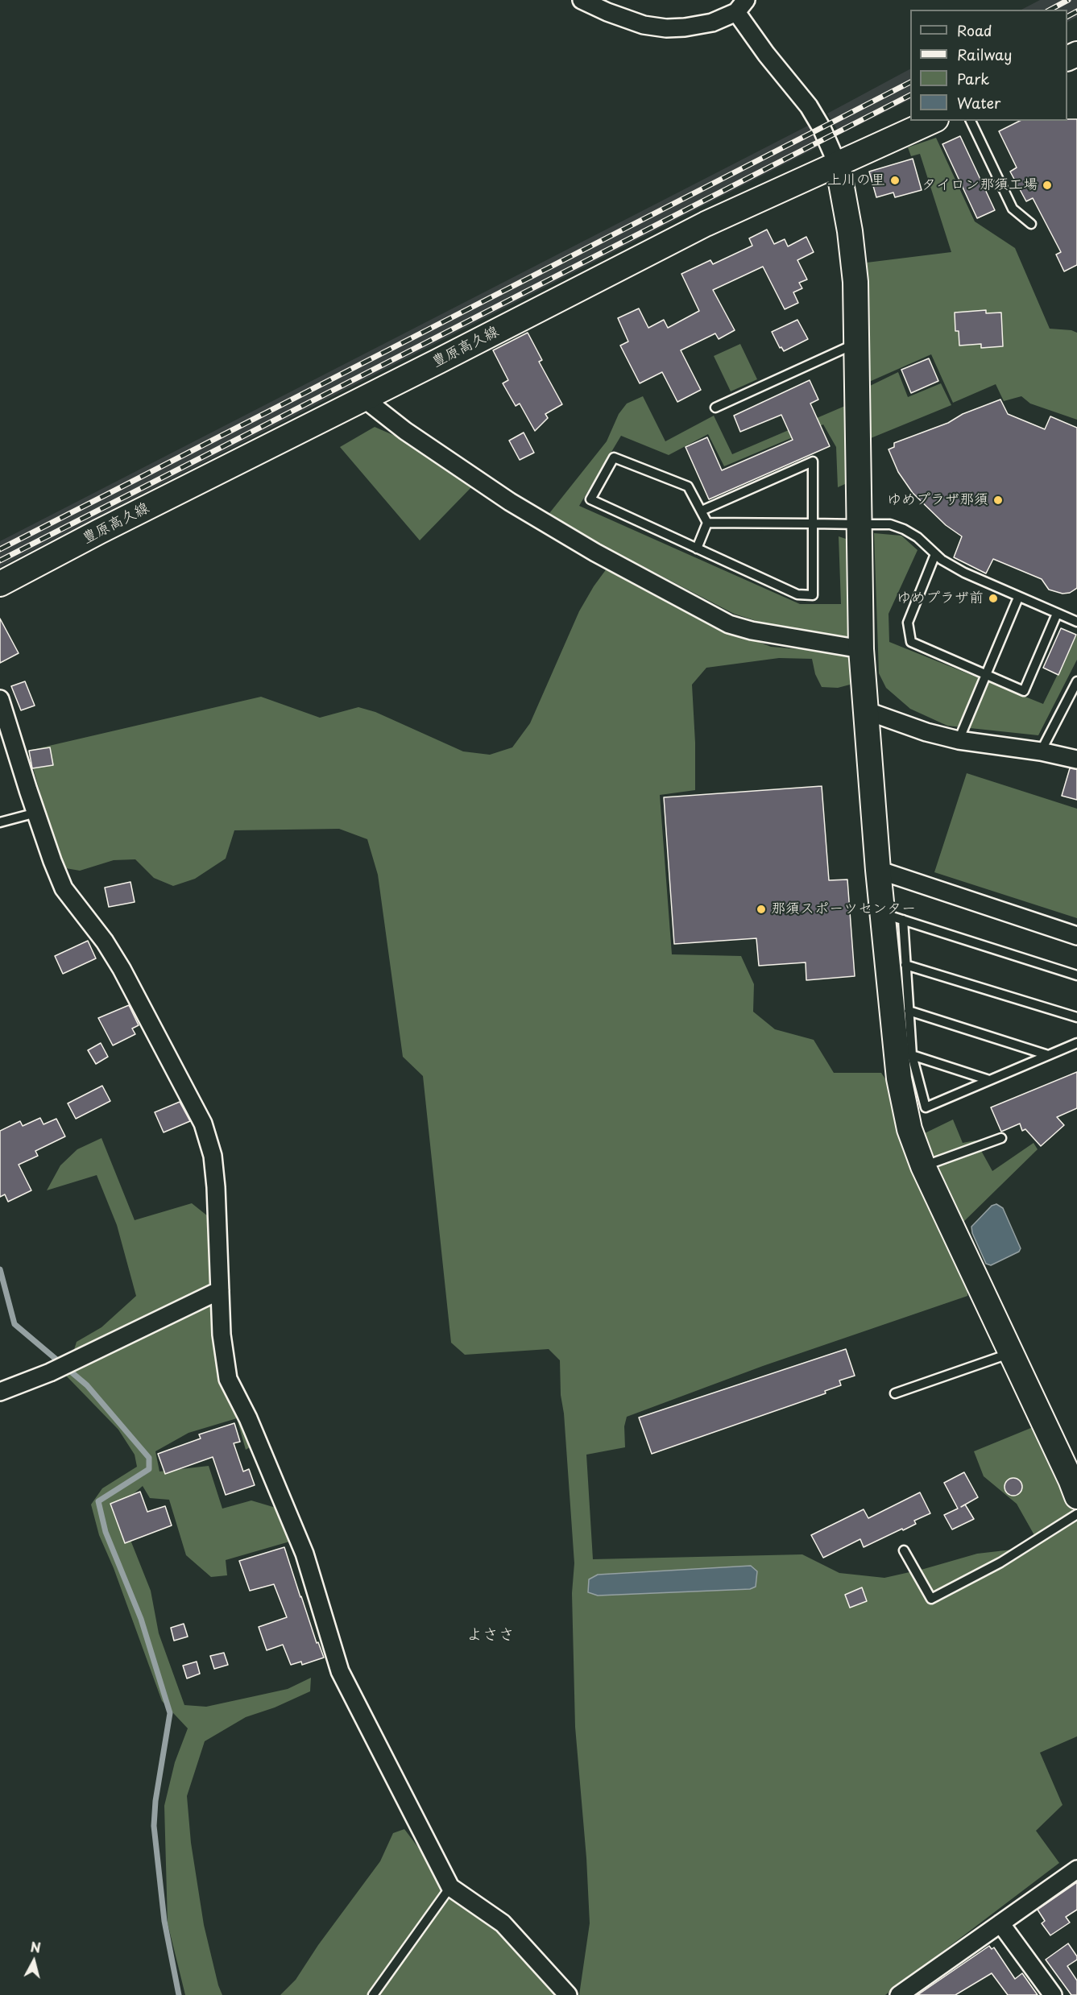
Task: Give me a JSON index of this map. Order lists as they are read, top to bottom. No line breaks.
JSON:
{"streets":{"street":["豊原高久線"]},"districts":["よささ"],"places":["上川の里","タイロン那須工場","ゆめプラザ那須","ゆめプラザ前","那須スポーツセンター"],"legend":["Road","Railway","Park","Water"],"north":"top"}
